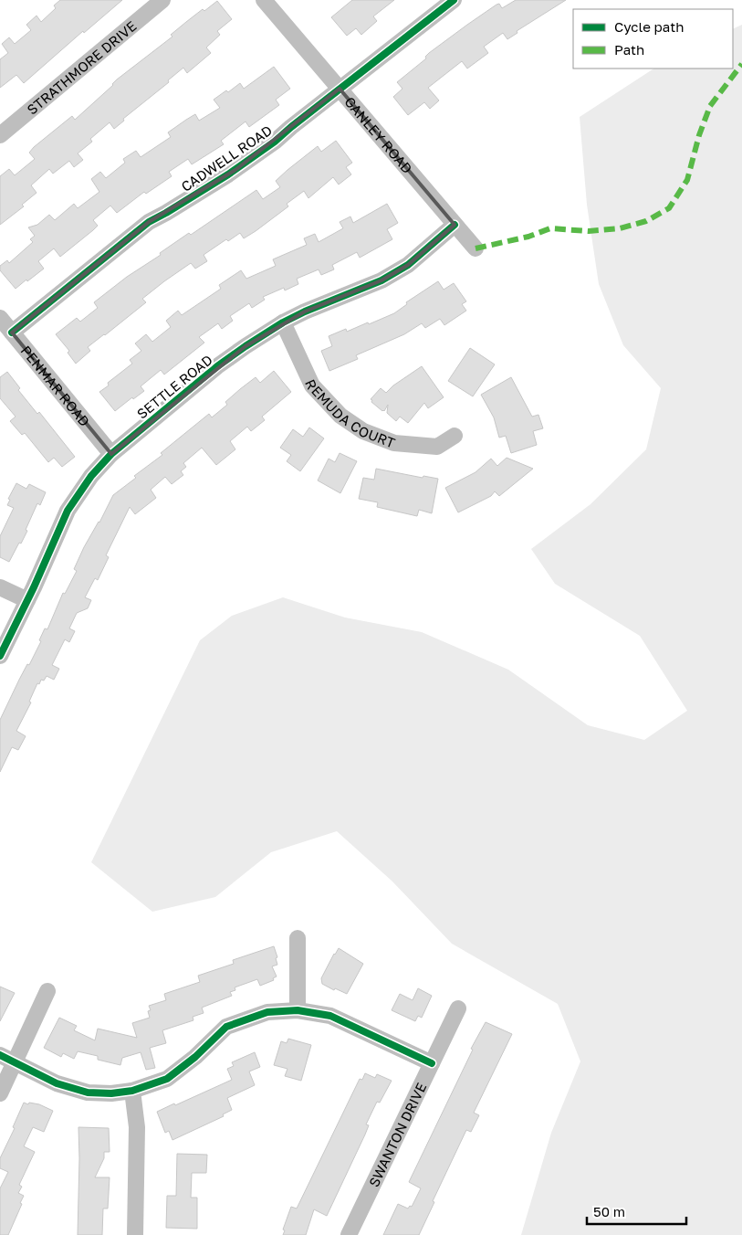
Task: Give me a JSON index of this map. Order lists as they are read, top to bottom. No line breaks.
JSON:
{"streets":{"street":["STRATHMORE DRIVE","GANLEY ROAD","CADWELL ROAD","PENMAR ROAD","SETTLE ROAD","REMUDA COURT","SWANTON DRIVE"]},"crossings":[["GANLEY ROAD","CADWELL ROAD"],["GANLEY ROAD","SETTLE ROAD"],["CADWELL ROAD","PENMAR ROAD"],["PENMAR ROAD","SETTLE ROAD"],["SETTLE ROAD","REMUDA COURT"]],"legend":["Cycle path","Path"],"scale_bar":"50 m"}
